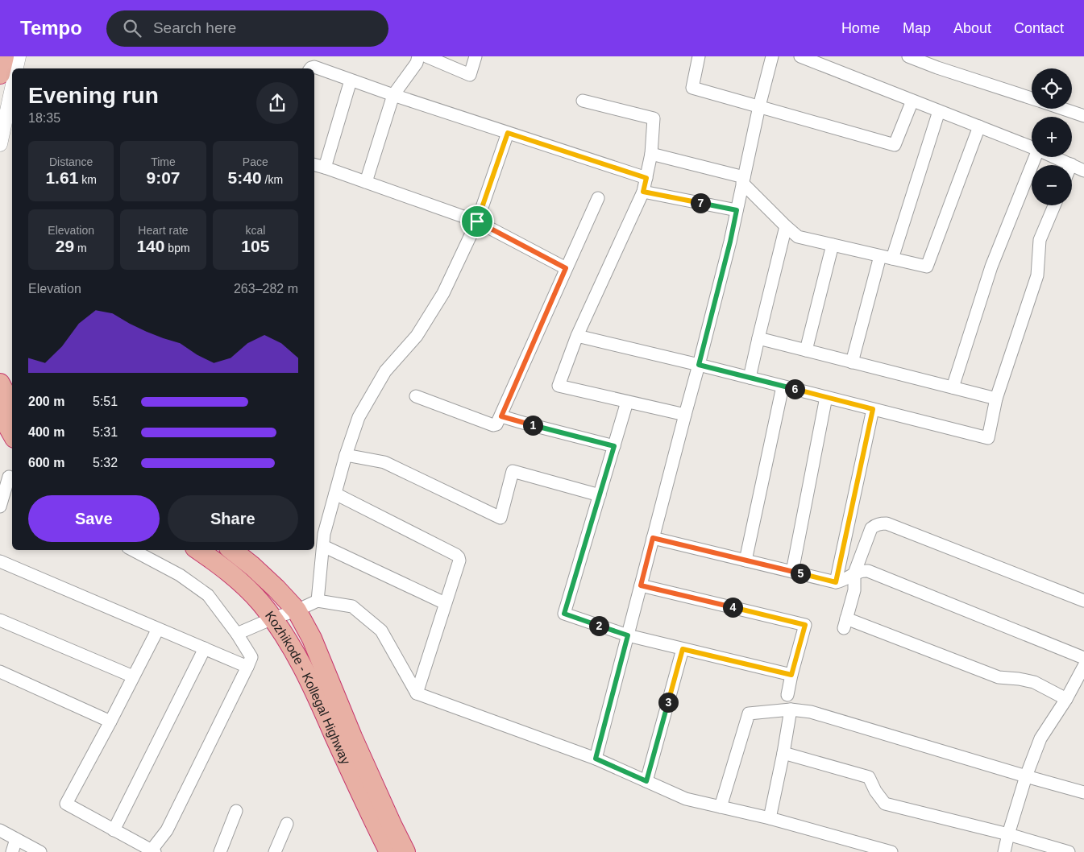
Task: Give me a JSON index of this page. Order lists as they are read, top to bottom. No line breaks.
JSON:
{"streets":{"highway":["Kozhikode - Kollegal Highway"]},"page":{"header":"Tempo","search":"Search here","nav":["Home","Map","About","Contact"],"map_buttons":["+","−"],"heading":["Evening run","18:35"],"stats":[["Distance","1.61 km"],["Time","9:07"],["Pace","5:40 /km"],["Elevation","29 m"],["Heart rate","140 bpm"],["kcal","105"]],"pins":["7","6","1","5","4","2","3"],"chart":["Elevation","263–282 m"],"list":[{"name":"200 m","note":"5:51"},{"name":"400 m","note":"5:31"},{"name":"600 m","note":"5:32"}],"buttons":["Save","Share"]}}
